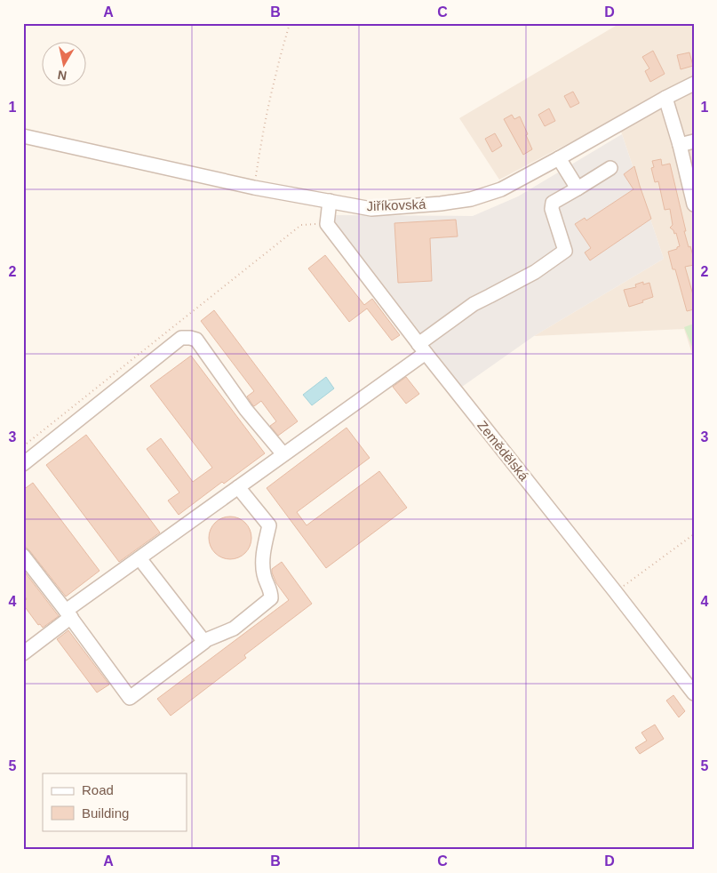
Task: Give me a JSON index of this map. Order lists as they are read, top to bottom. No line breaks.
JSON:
{"streets":{"street":["Jiříkovská","Zemědělská"]},"legend":["Road","Building"],"north":"bottom","grid":{"columns":["A","B","C","D"],"rows":["1","2","3","4","5"]}}
